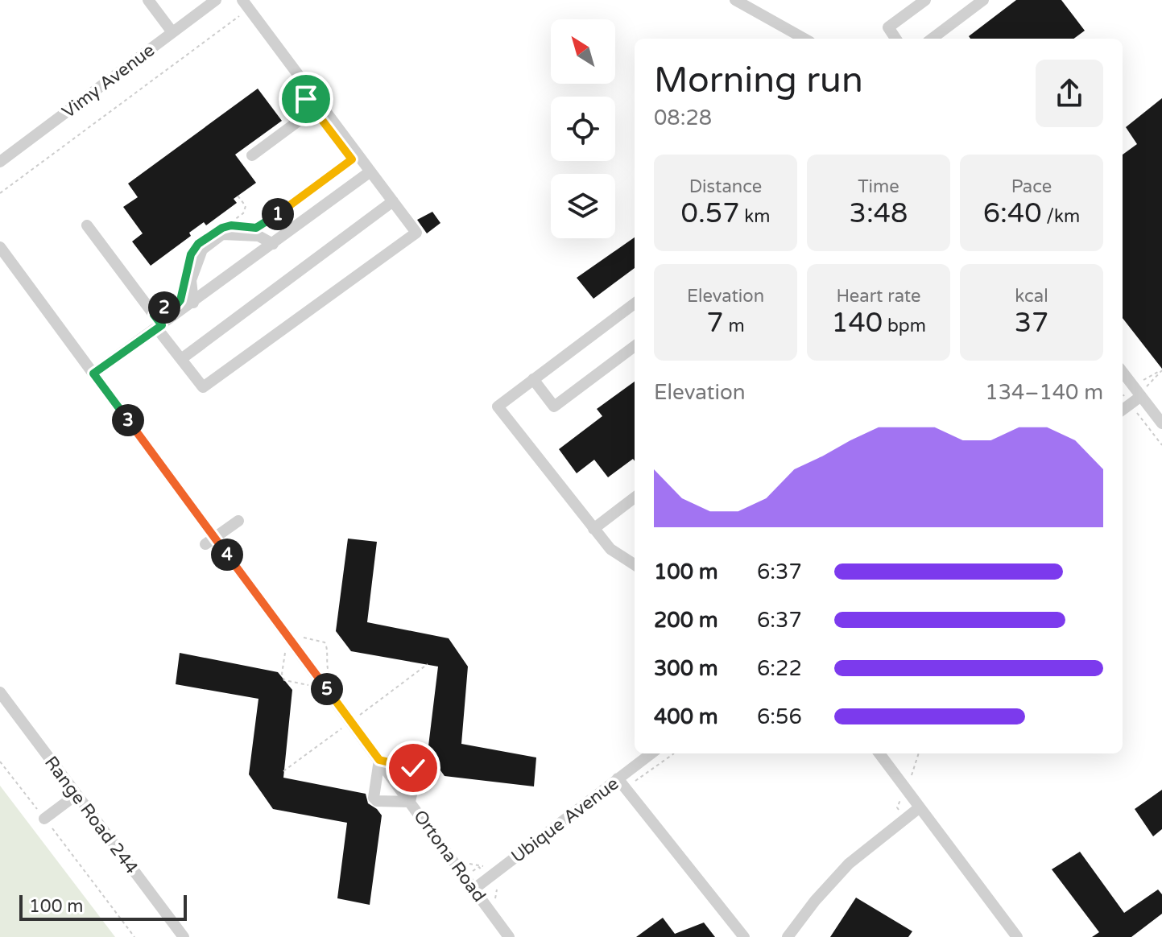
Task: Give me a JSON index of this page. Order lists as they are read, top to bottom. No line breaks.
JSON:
{"streets":{"street":["Vimy Avenue","Range Road 244","Ubique Avenue","Ortona Road"]},"crossings":[["Ubique Avenue","Ortona Road"]],"scale_bar":"100 m","north":"top left","page":{"heading":["Morning run","08:28"],"stats":[["Distance","0.57 km"],["Time","3:48"],["Pace","6:40 /km"],["Elevation","7 m"],["Heart rate","140 bpm"],["kcal","37"]],"pins":["1","2","3","4","5"],"chart":["Elevation","134–140 m"],"list":[{"name":"100 m","note":"6:37"},{"name":"200 m","note":"6:37"},{"name":"300 m","note":"6:22"},{"name":"400 m","note":"6:56"}],"scale":"100 m"}}
